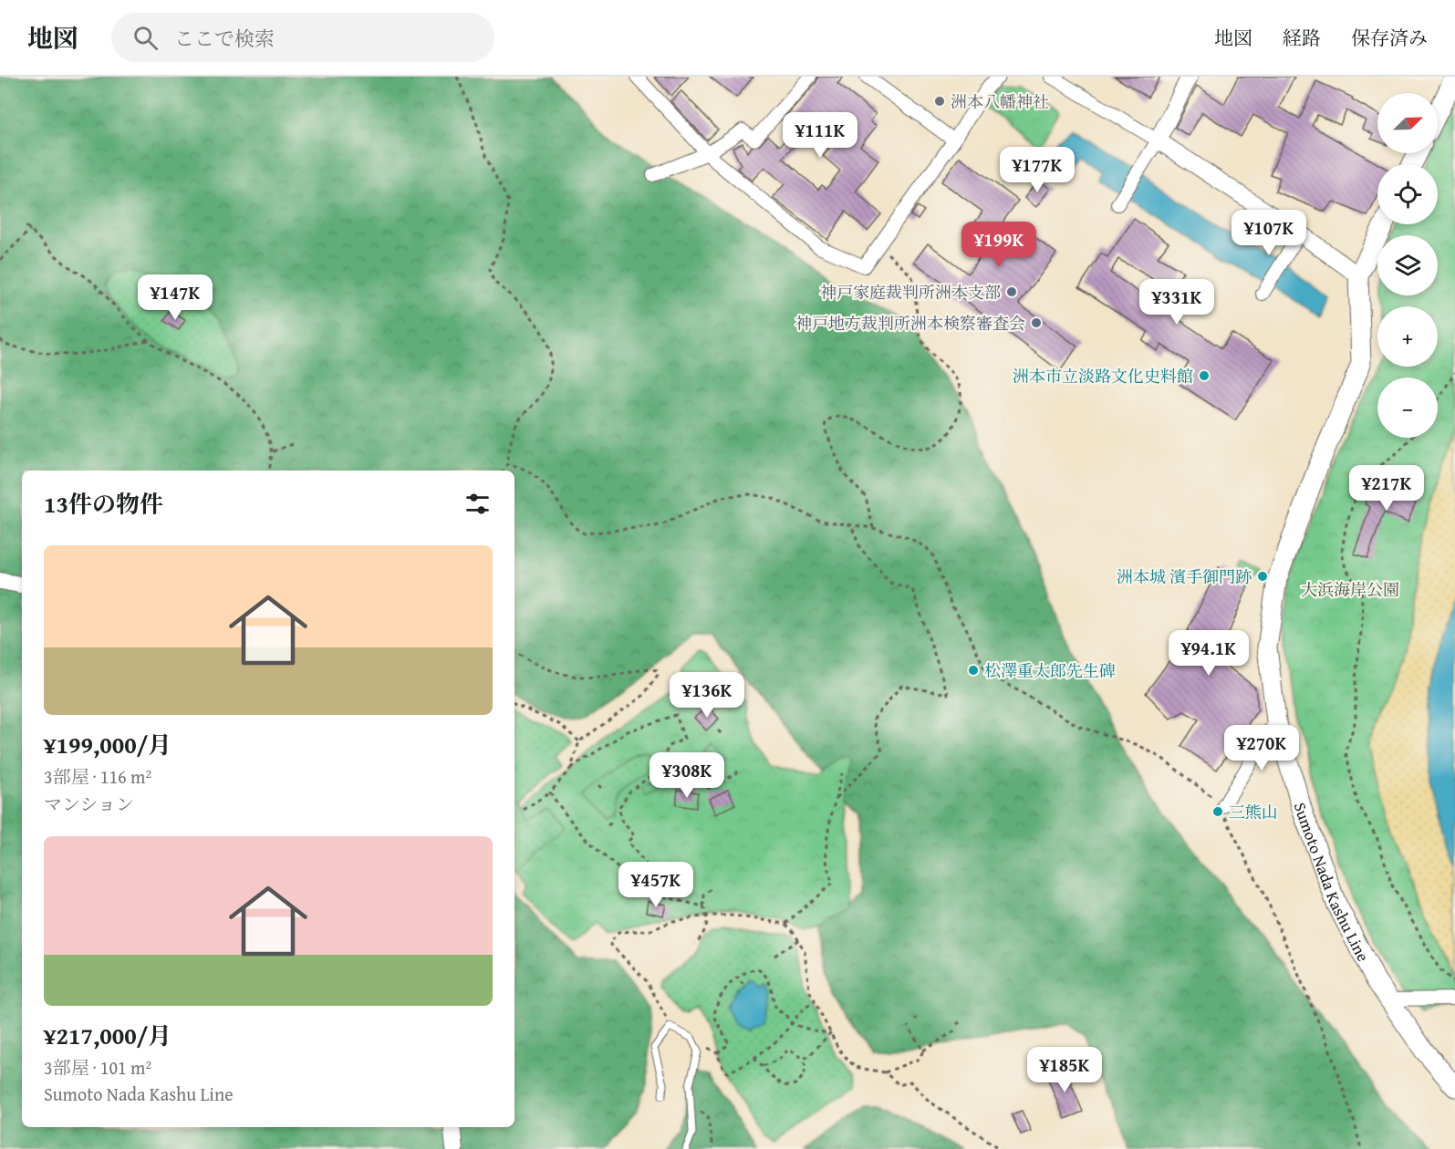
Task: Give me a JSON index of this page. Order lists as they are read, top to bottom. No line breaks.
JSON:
{"streets":{"main road":["Sumoto Nada Kashu Line"]},"parks":["大浜海岸公園"],"places":["洲本八幡神社","神戸家庭裁判所洲本支部","神戸地方裁判所洲本検察審査会","洲本市立淡路文化史料館","洲本城 濱手御門跡","松澤重太郎先生碑","三熊山"],"north":"top right","page":{"header":"地図","search":"ここで検索","nav":["地図","経路","保存済み"],"map_buttons":["+","−"],"price":["¥111K","¥177K","¥107K","¥199K","¥147K","¥331K","¥217K","¥94.1K","¥136K","¥270K","¥308K","¥457K","¥185K"],"heading":"13件の物件","list":[{"name":"¥199,000/月","note":"3部屋 · 116 m² · マンション"},{"name":"¥217,000/月","note":"3部屋 · 101 m² · Sumoto Nada Kashu Line"}]}}
